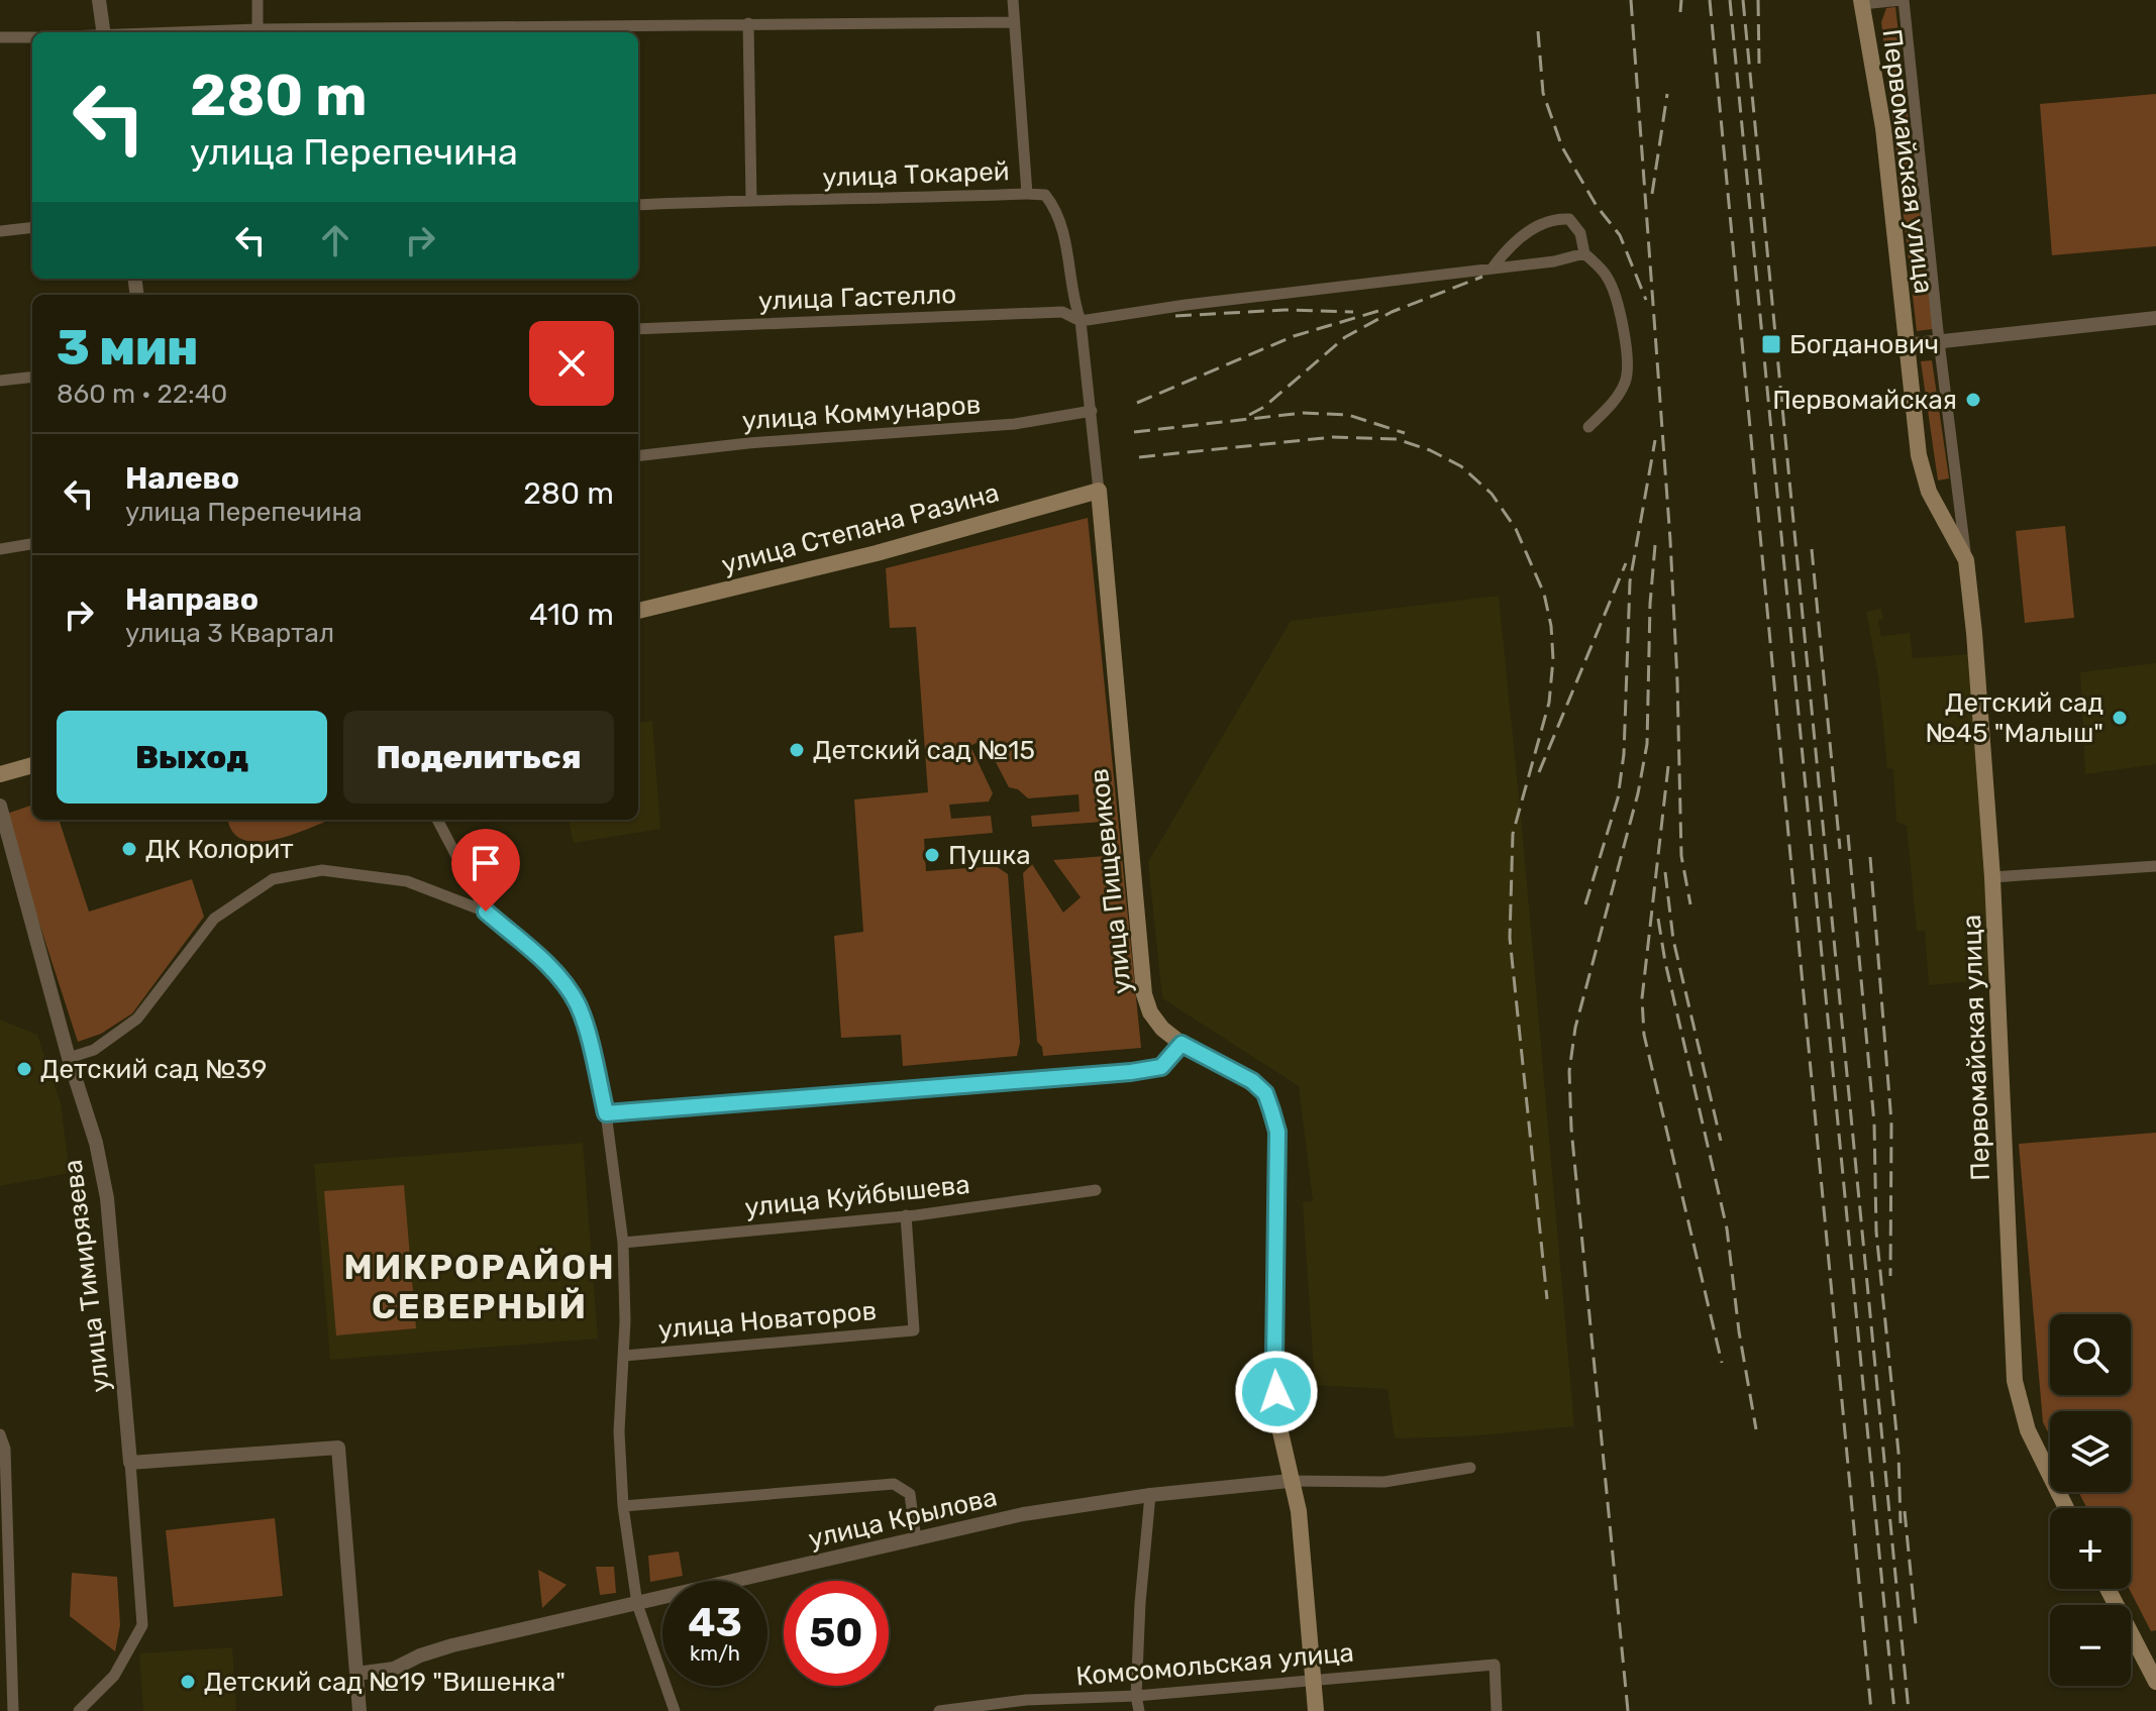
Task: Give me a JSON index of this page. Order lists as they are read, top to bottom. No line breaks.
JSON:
{"streets":{"main road":["Первомайская улица","улица Степана Разина","улица Пищевиков"],"street":["улица Токарей","улица Гастелло","улица Коммунаров","улица Куйбышева","улица Тимирязева","улица Новаторов","улица Крылова","Комсомольская улица"]},"crossings":[["улица Токарей","улица Пищевиков"],["улица Гастелло","улица Пищевиков"],["улица Коммунаров","улица Пищевиков"],["улица Степана Разина","улица Пищевиков"],["улица Пищевиков","улица Крылова"],["улица Пищевиков","Комсомольская улица"],["улица Куйбышева","улица Новаторов"]],"districts":["МИКРОРАЙОН СЕВЕРНЫЙ"],"places":{"transit":["Богданович"],"other":["Первомайская","Детский сад №45 \"Малыш\"","Детский сад №15","ДК Колорит","Пушка","Детский сад №39","Детский сад №19 \"Вишенка\""]},"page":{"turn":["280 m","улица Перепечина"],"heading":["3 мин","860 m · 22:40"],"list":[{"name":"Налево","note":"улица Перепечина","value":"280 m"},{"name":"Направо","note":"улица 3 Квартал","value":"410 m"}],"buttons":["Выход","Поделиться"],"map_buttons":["+","−"],"speed":"43 km/h","limit":"50"}}
